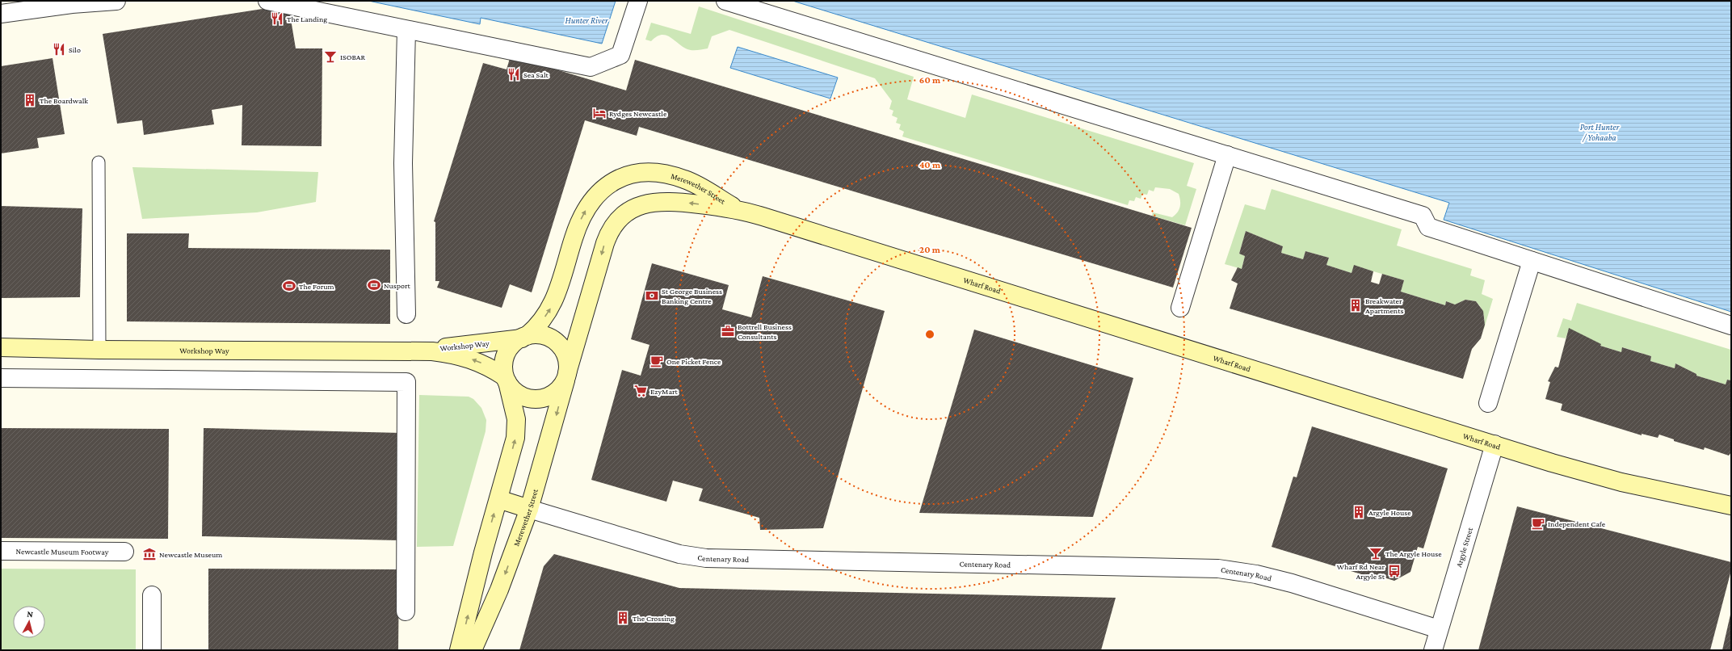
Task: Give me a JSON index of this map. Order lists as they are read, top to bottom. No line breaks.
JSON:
{"streets":{"main road":["Merewether Street","Wharf Road","Workshop Way"],"street":["Argyle Street","Newcastle Museum Footway","Centenary Road"]},"crossings":[["Merewether Street","Wharf Road"],["Merewether Street","Workshop Way"],["Merewether Street","Centenary Road"],["Wharf Road","Argyle Street"],["Argyle Street","Centenary Road"]],"water":["Hunter River","Port Hunter / Yohaaba"],"places":{"restaurant":["The Landing","Silo","Sea Salt"],"bar":["ISOBAR","The Argyle House"],"building":["The Boardwalk","Breakwater Apartments","Argyle House","The Crossing"],"hotel":["Rydges Newcastle"],"sports":["Nusport","The Forum"],"bank":["St George Business Banking Centre"],"office":["Bottrell Business Consultants"],"cafe":["One Picket Fence","Independent Cafe"],"supermarket":["EzyMart"],"museum":["Newcastle Museum"],"bus stop":["Wharf Rd Near Argyle St"]},"north":"top","rings":["60 m","40 m","20 m"]}
